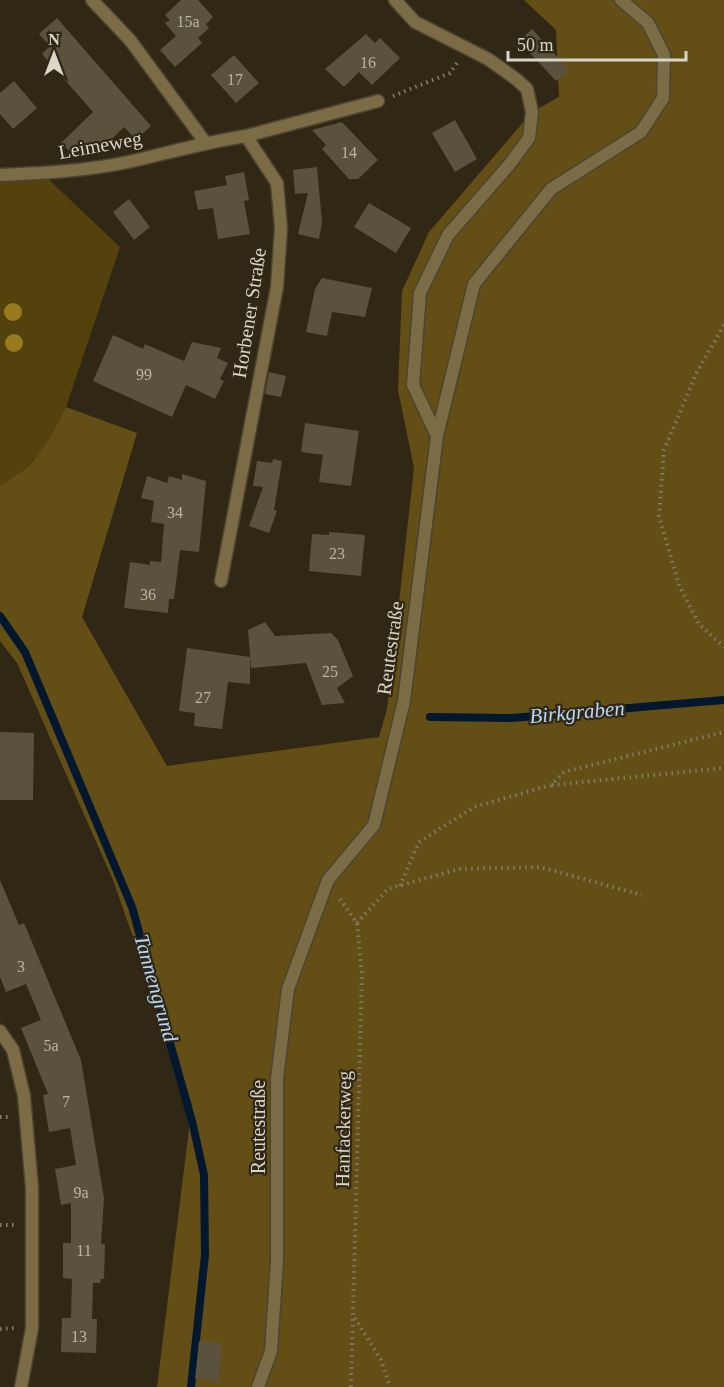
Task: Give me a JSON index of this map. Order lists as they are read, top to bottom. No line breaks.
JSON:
{"streets":{"street":["Leimeweg","Horbener Straße","Reutestraße"],"path":["Hanfackerweg"]},"crossings":[["Reutestraße","Hanfackerweg"]],"water":["Birkgraben","Tannengrund"],"house_numbers":["15a","16","17","14","99","34","23","36","25","27","3","5a","7","9a","11","13"],"scale_bar":"50 m","north":"top"}
